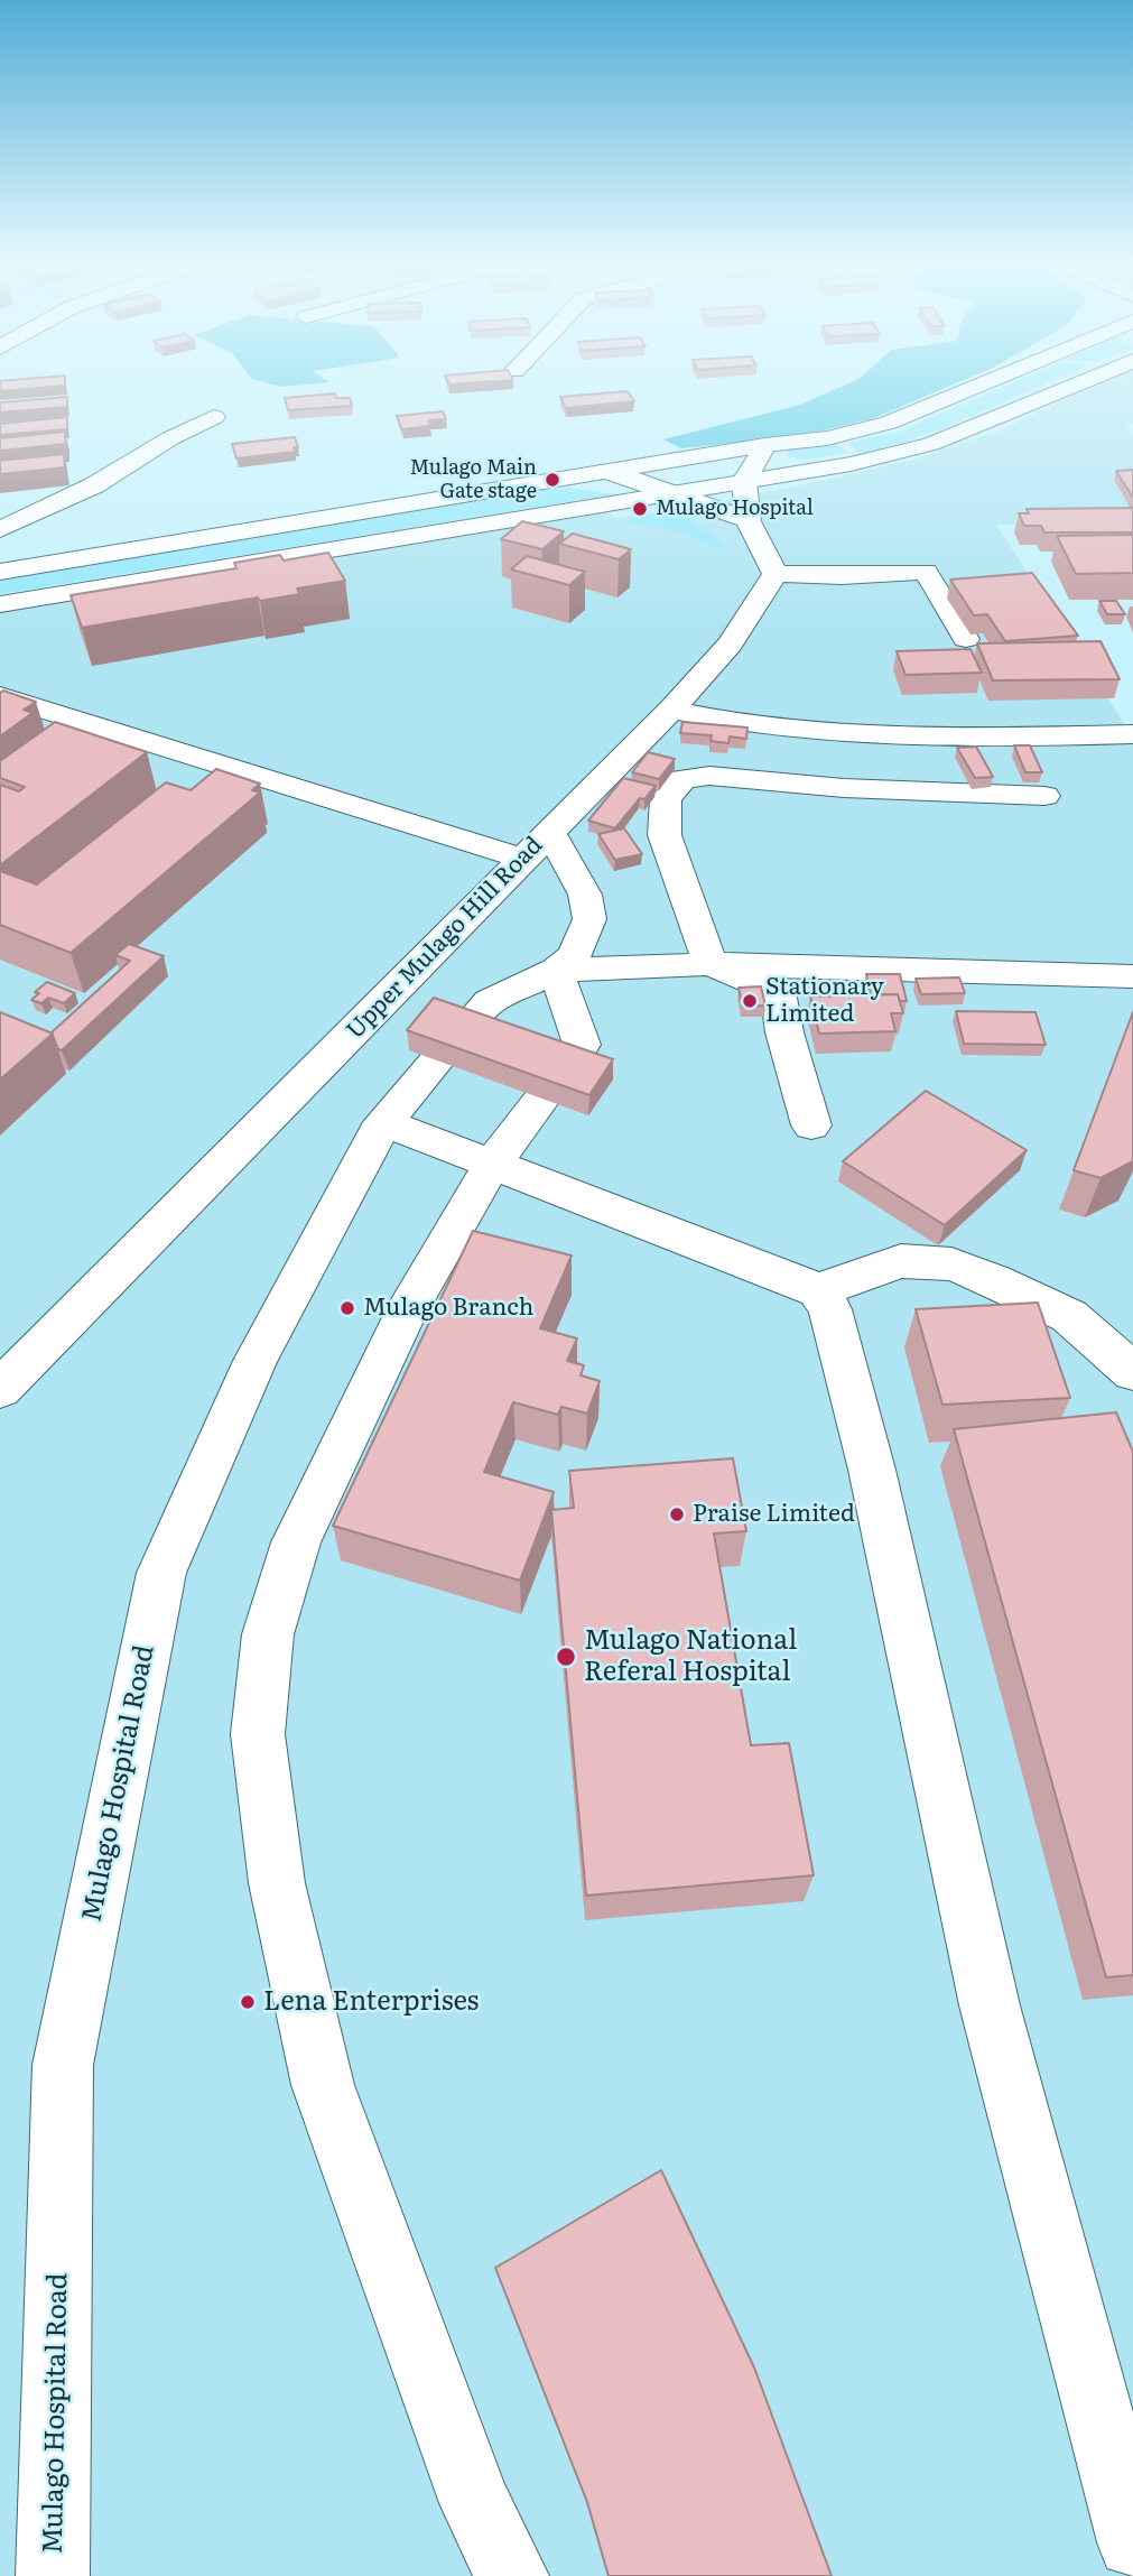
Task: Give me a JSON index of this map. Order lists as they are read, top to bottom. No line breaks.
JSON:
{"streets":{"main road":["Upper Mulago Hill Road","Mulago Hospital Road"]},"crossings":[["Upper Mulago Hill Road","Mulago Hospital Road"]],"places":["Mulago Main Gate stage","Mulago Hospital","Stationary Limited","Mulago Branch","Praise Limited","Mulago National Referal Hospital","Lena Enterprises"]}
